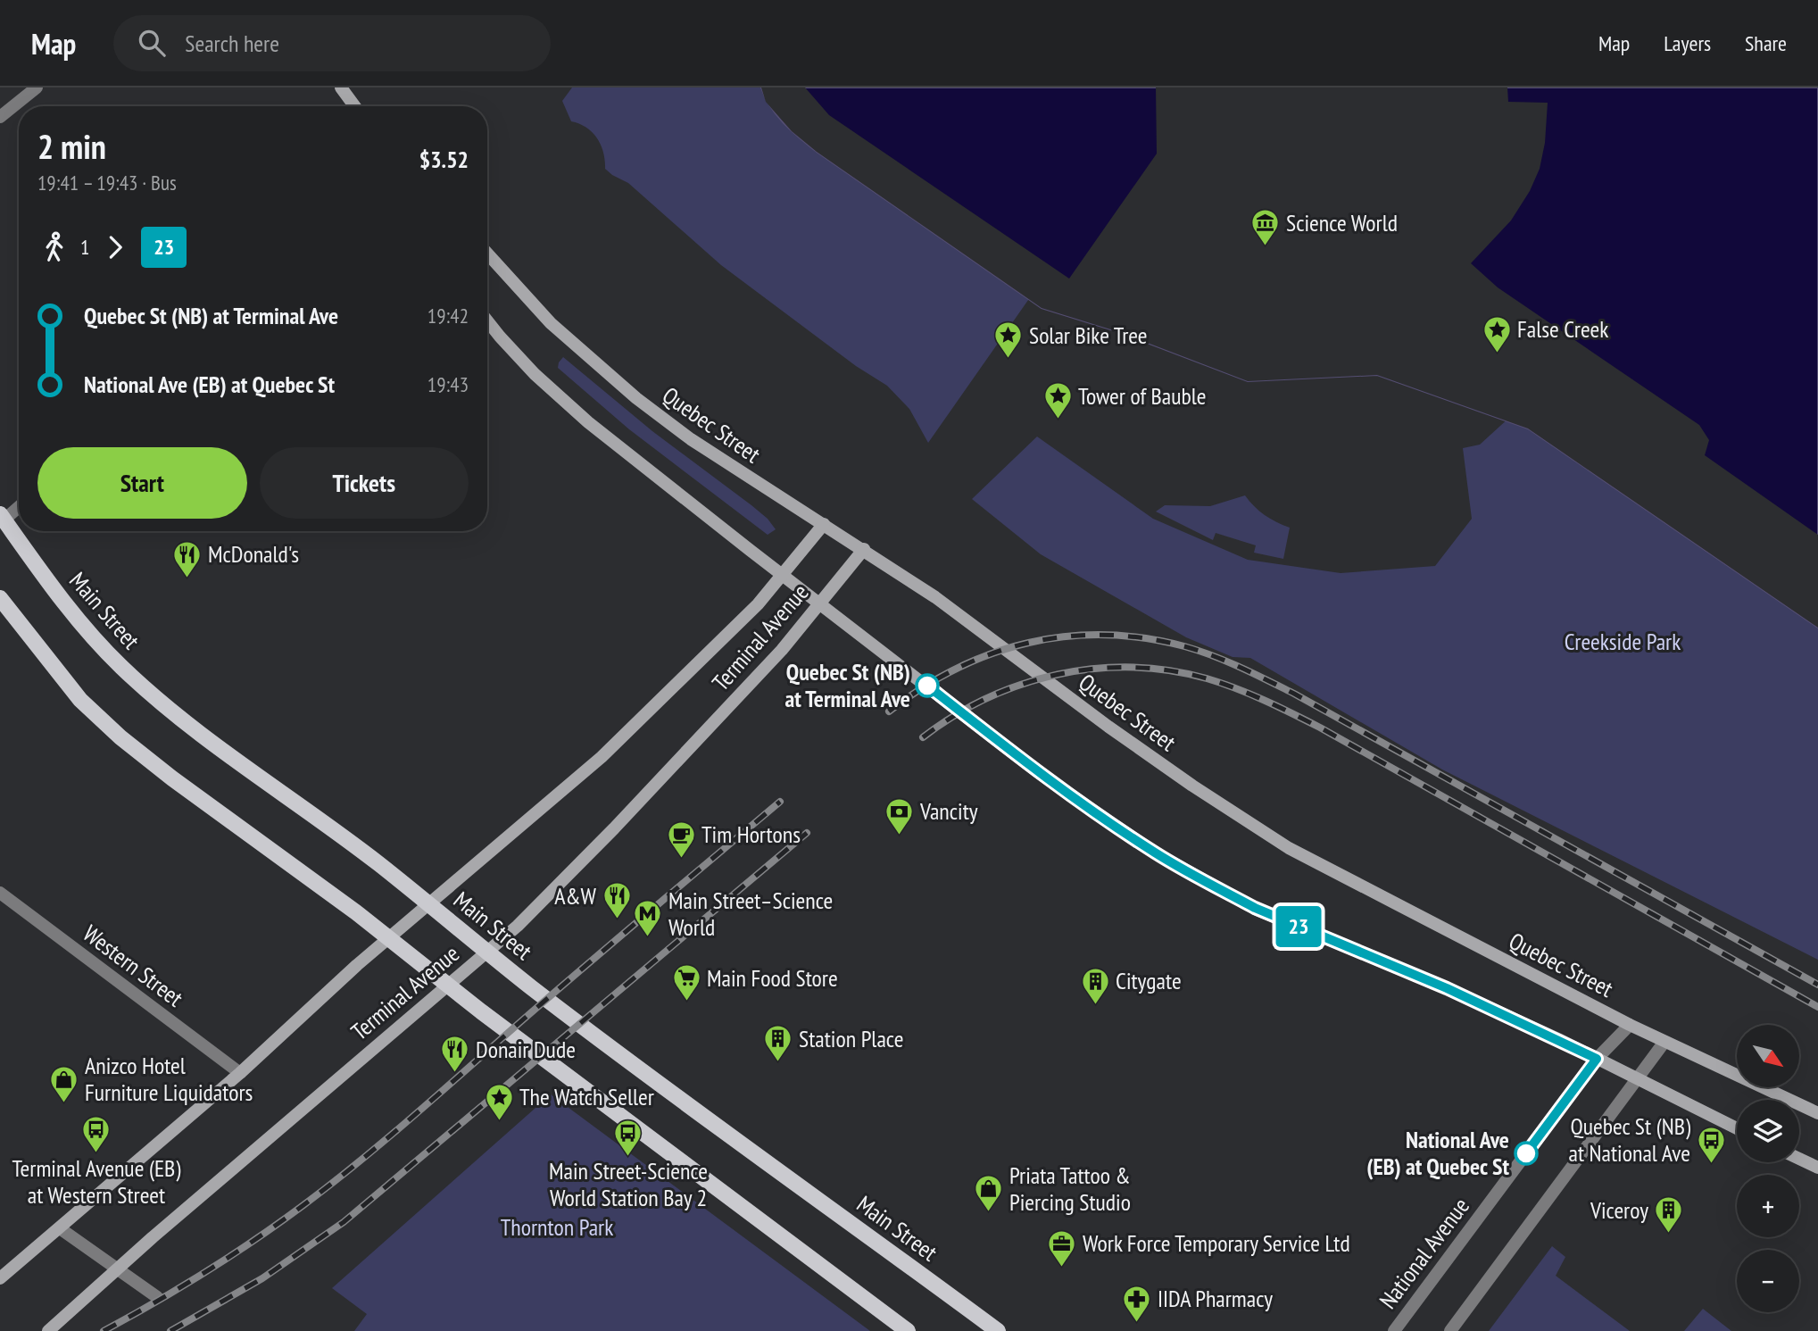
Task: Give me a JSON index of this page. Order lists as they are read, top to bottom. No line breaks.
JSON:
{"streets":{"main road":["Quebec Street","Main Street","Terminal Avenue"],"street":["Western Street","National Avenue"]},"crossings":[["Quebec Street","Terminal Avenue"],["Quebec Street","National Avenue"],["Main Street","Terminal Avenue"],["Terminal Avenue","Western Street"]],"parks":["Creekside Park","Thornton Park"],"places":{"museum":["Science World"],"place":["False Creek","Solar Bike Tree","Tower of Bauble","The Watch Seller"],"restaurant":["McDonald's","A&W","Donair Dude"],"other":["Quebec St (NB) at Terminal Ave","National Ave (EB) at Quebec St"],"bank":["Vancity"],"cafe":["Tim Hortons"],"metro station":["Main Street–Science World"],"supermarket":["Main Food Store"],"building":["Citygate","Station Place","Viceroy"],"shop":["Anizco Hotel Furniture Liquidators","Priata Tattoo & Piercing Studio"],"bus stop":["Terminal Avenue (EB) at Western Street","Main Street-Science World Station Bay 2","Quebec St (NB) at National Ave"],"office":["Work Force Temporary Service Ltd"],"pharmacy":["IIDA Pharmacy"]},"lines":["bus line 23"],"north":"bottom right","page":{"header":"Map","search":"Search here","nav":["Map","Layers","Share"],"on_map":"23","heading":["2 min","19:41 – 19:43 · Bus","$3.52"],"legs":["1","23"],"list":[{"name":"Quebec St (NB) at Terminal Ave","value":"19:42"},{"name":"National Ave (EB) at Quebec St","value":"19:43"}],"buttons":["Start","Tickets"],"map_buttons":["+","−"]}}
